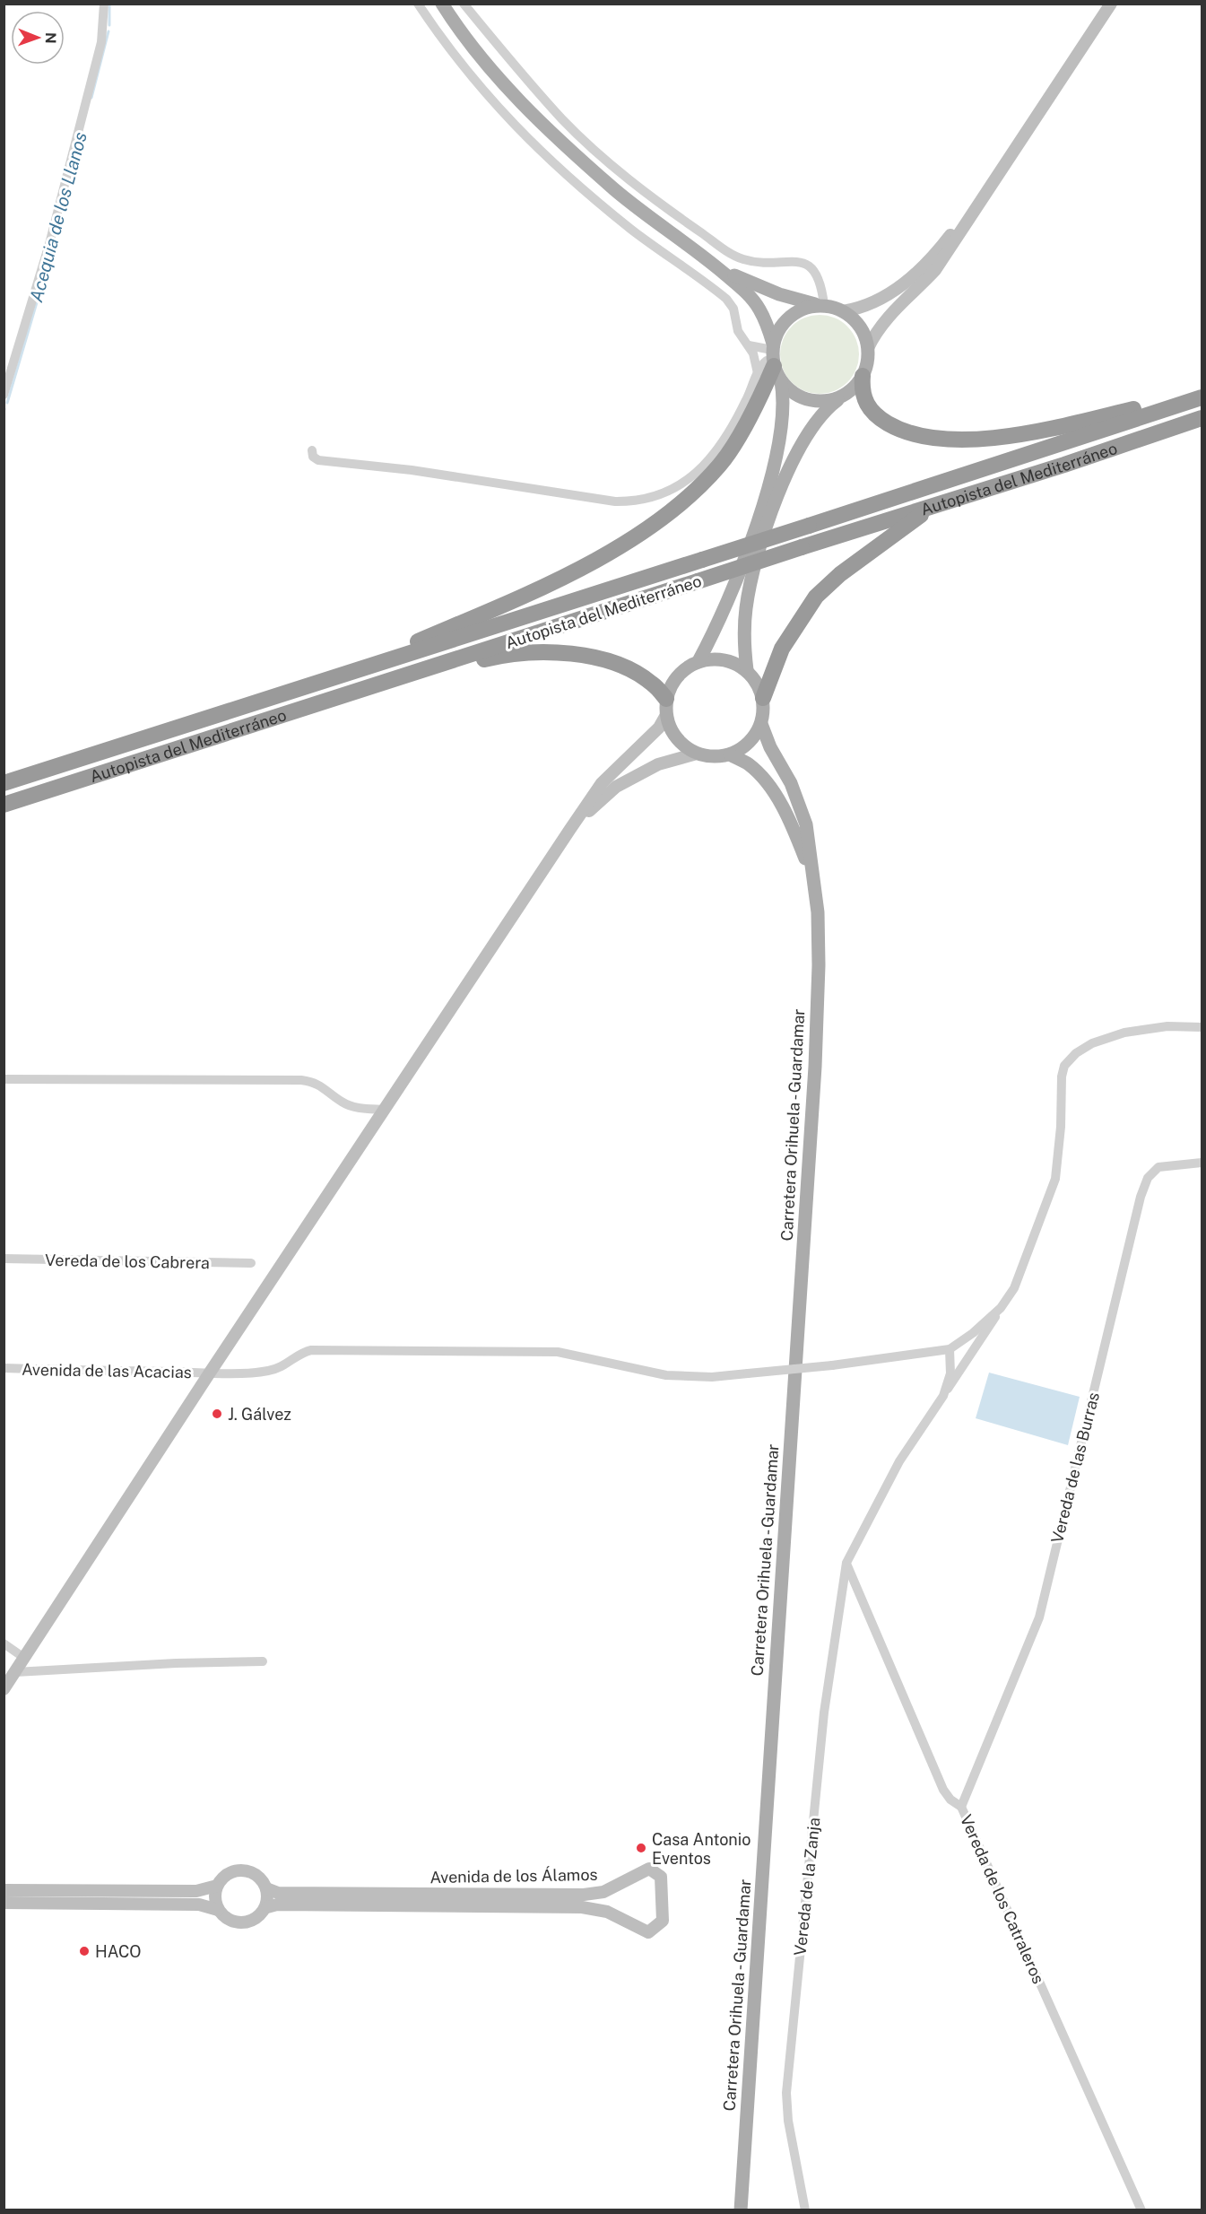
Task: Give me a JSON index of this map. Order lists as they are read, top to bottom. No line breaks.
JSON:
{"streets":{"highway":["Autopista del Mediterráneo"],"main road":["Carretera Orihuela - Guardamar","Avenida de los Álamos"],"street":["Vereda de los Cabrera","Avenida de las Acacias","Vereda de las Burras","Vereda de la Zanja","Vereda de los Catraleros"]},"crossings":[["Vereda de las Burras","Vereda de los Catraleros"],["Vereda de la Zanja","Vereda de los Catraleros"]],"water":["Acequia de los Llanos"],"places":["J. Gálvez","Casa Antonio Eventos","HACO"],"north":"right"}
